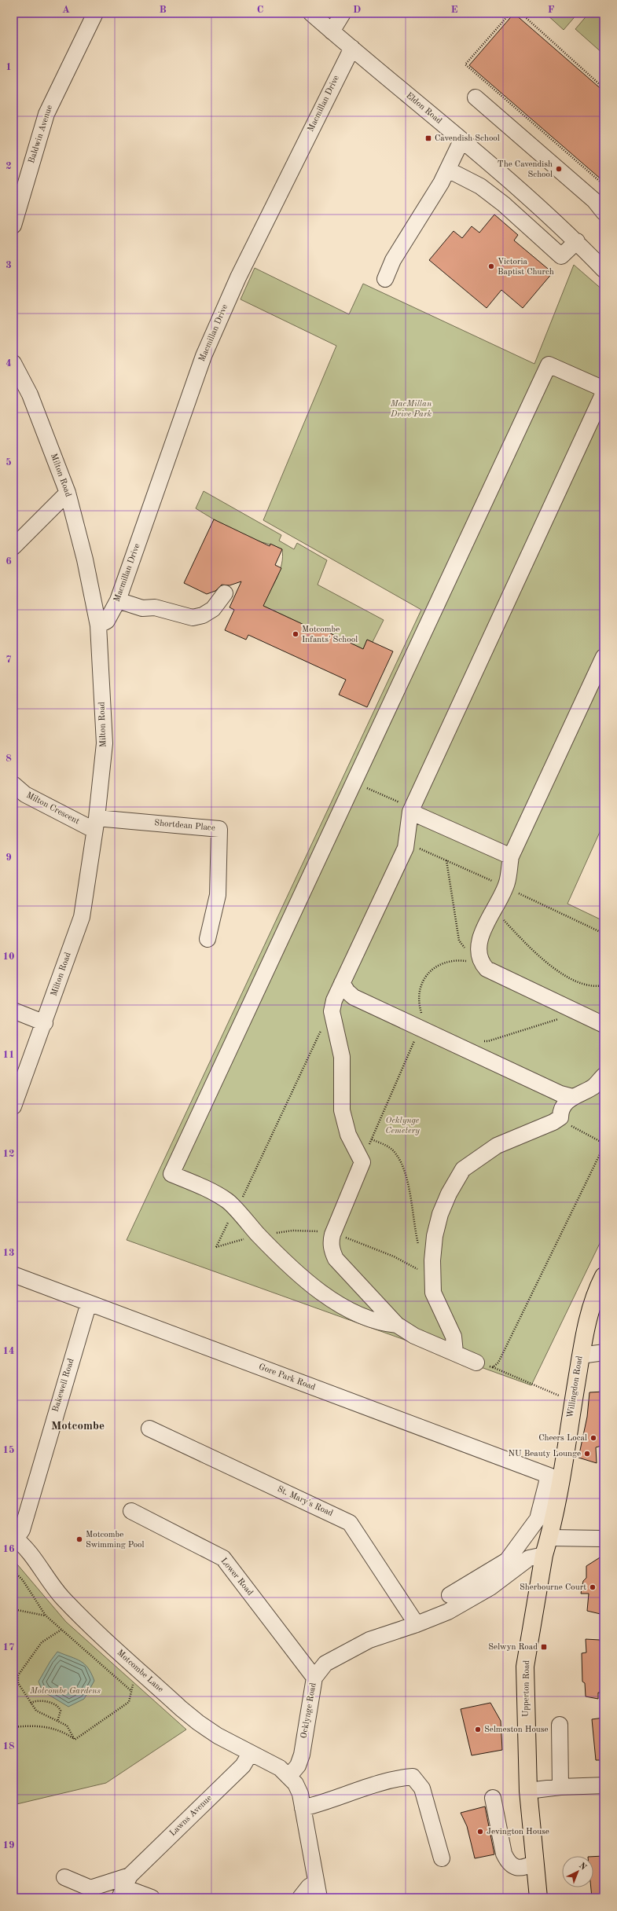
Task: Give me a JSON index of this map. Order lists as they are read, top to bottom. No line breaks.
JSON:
{"streets":{"main road":["Willingdon Road","Upperton Road"],"street":["Macmillan Drive","Eldon Road","Baldwin Avenue","Milton Road","Milton Crescent","Shortdean Place","Gore Park Road","Bakewell Road","St. Mary's Road","Lower Road","Motcombe Lane","Ocklynge Road","Lawns Avenue"]},"crossings":[["Macmillan Drive","Eldon Road"],["Macmillan Drive","Milton Road"],["Milton Road","Milton Crescent"],["Milton Road","Shortdean Place"],["Milton Crescent","Shortdean Place"],["Gore Park Road","Bakewell Road"],["Gore Park Road","Willingdon Road"],["Bakewell Road","Motcombe Lane"],["Willingdon Road","Upperton Road"],["St. Mary's Road","Ocklynge Road"],["Lower Road","Ocklynge Road"],["Motcombe Lane","Ocklynge Road"],["Motcombe Lane","Lawns Avenue"],["Upperton Road","Ocklynge Road"]],"districts":["Motcombe"],"parks":["MacMillan Drive Park","Ocklynge Cemetery","Motcombe Gardens"],"places":{"transit":["Cavendish School","Selwyn Road"],"other":["The Cavendish School","Victoria Baptist Church","Motcombe Infants' School","Cheers Local","NU Beauty Lounge","Motcombe Swimming Pool","Sherbourne Court","Selmeston House","Jevington House"]},"north":"top right","grid":{"columns":["A","B","C","D","E","F"],"rows":["1","2","3","4","5","6","7","8","9","10","11","12","13","14","15","16","17","18","19"]}}
